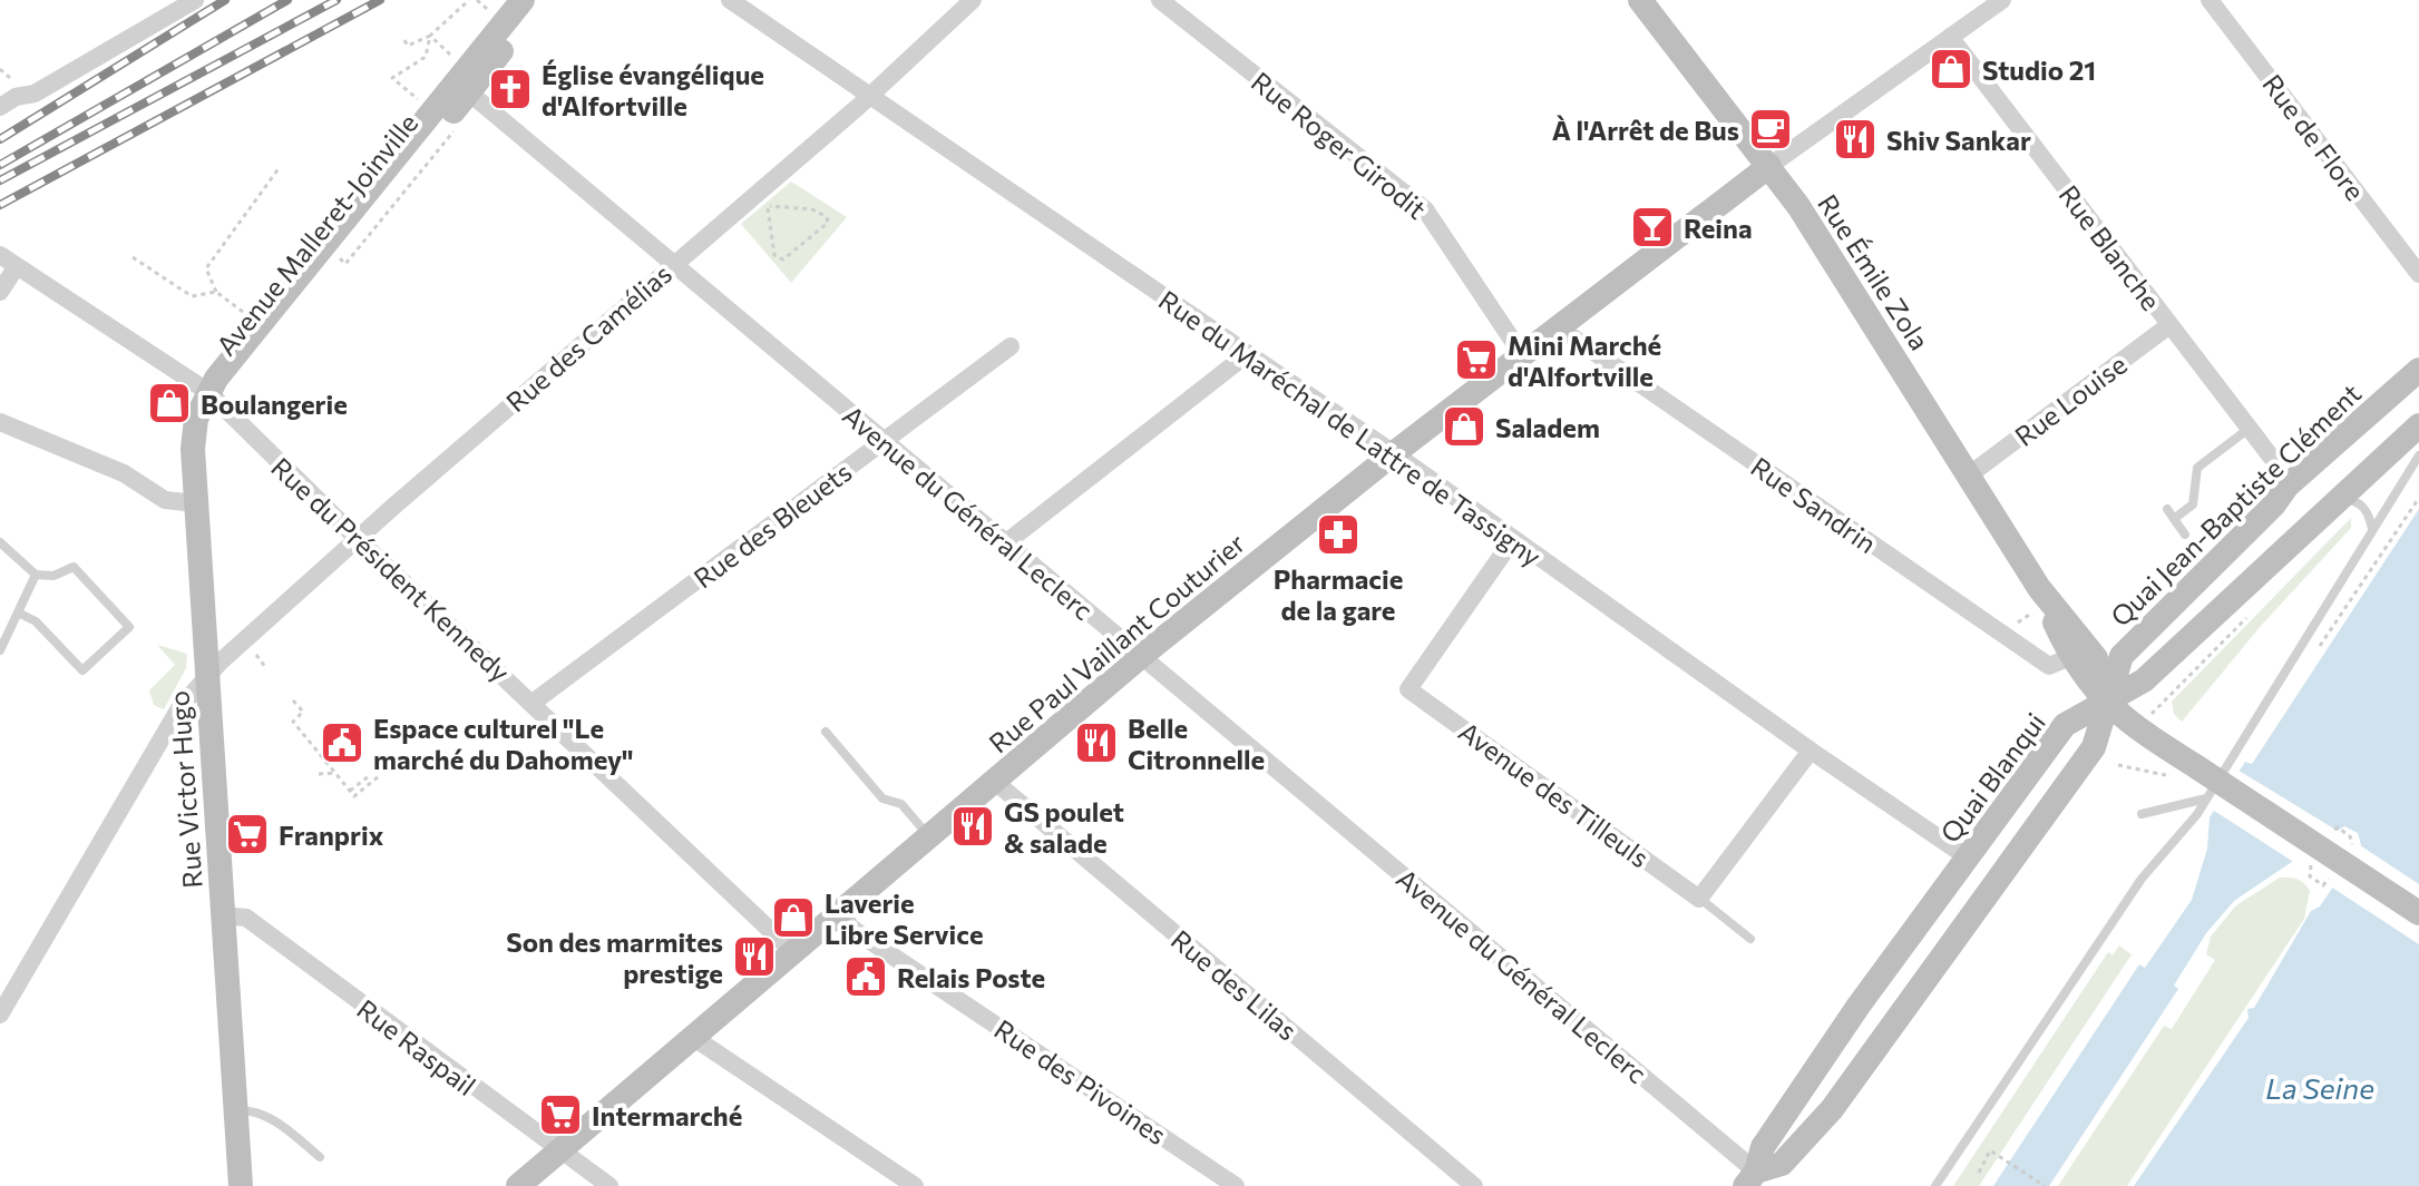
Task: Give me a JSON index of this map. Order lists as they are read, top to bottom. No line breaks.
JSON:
{"streets":{"street":["Rue de Flore","Rue Roger Girodit","Avenue Malleret-Joinville","Rue Blanche","Rue Émile Zola","Rue des Camélias","Rue Louise","Rue du Maréchal de Lattre de Tassigny","Rue Sandrin","Quai Jean-Baptiste Clément","Avenue du Général Leclerc","Rue des Bleuets","Rue du Président Kennedy","Rue Paul Vaillant Couturier","Quai Blanqui","Rue Victor Hugo","Avenue des Tilleuls","Rue des Lilas","Rue Raspail","Rue des Pivoines"]},"crossings":[["Rue Roger Girodit","Rue Paul Vaillant Couturier"],["Avenue Malleret-Joinville","Avenue du Général Leclerc"],["Avenue Malleret-Joinville","Rue du Président Kennedy"],["Avenue Malleret-Joinville","Rue Victor Hugo"],["Rue Blanche","Rue Louise"],["Rue Émile Zola","Rue Louise"],["Rue Émile Zola","Rue Sandrin"],["Rue Émile Zola","Quai Jean-Baptiste Clément"],["Rue Émile Zola","Rue Paul Vaillant Couturier"],["Rue Émile Zola","Quai Blanqui"],["Rue des Camélias","Rue du Maréchal de Lattre de Tassigny"],["Rue des Camélias","Avenue du Général Leclerc"],["Rue des Camélias","Rue du Président Kennedy"],["Rue des Camélias","Rue Victor Hugo"],["Rue du Maréchal de Lattre de Tassigny","Rue Paul Vaillant Couturier"],["Rue du Maréchal de Lattre de Tassigny","Quai Blanqui"],["Rue du Maréchal de Lattre de Tassigny","Avenue des Tilleuls"],["Rue Sandrin","Rue Paul Vaillant Couturier"],["Quai Jean-Baptiste Clément","Quai Blanqui"],["Avenue du Général Leclerc","Rue des Bleuets"],["Avenue du Général Leclerc","Rue Paul Vaillant Couturier"],["Avenue du Général Leclerc","Quai Blanqui"],["Rue des Bleuets","Rue du Président Kennedy"],["Rue du Président Kennedy","Rue Paul Vaillant Couturier"],["Rue du Président Kennedy","Rue Victor Hugo"],["Rue Paul Vaillant Couturier","Rue des Lilas"],["Rue Paul Vaillant Couturier","Rue Raspail"],["Rue Paul Vaillant Couturier","Rue des Pivoines"],["Rue Victor Hugo","Rue Raspail"]],"water":["La Seine"],"places":{"shop":["Studio 21","Boulangerie","Saladem","Laverie Libre Service"],"church":["Église évangélique d'Alfortville"],"cafe":["À l'Arrêt de Bus"],"restaurant":["Shiv Sankar","Belle Citronnelle","GS poulet & salade","Son des marmites prestige"],"bar":["Reina"],"supermarket":["Mini Marché d'Alfortville","Franprix","Intermarché"],"pharmacy":["Pharmacie de la gare"],"public building":["Espace culturel \"Le marché du Dahomey\"","Relais Poste"]}}
